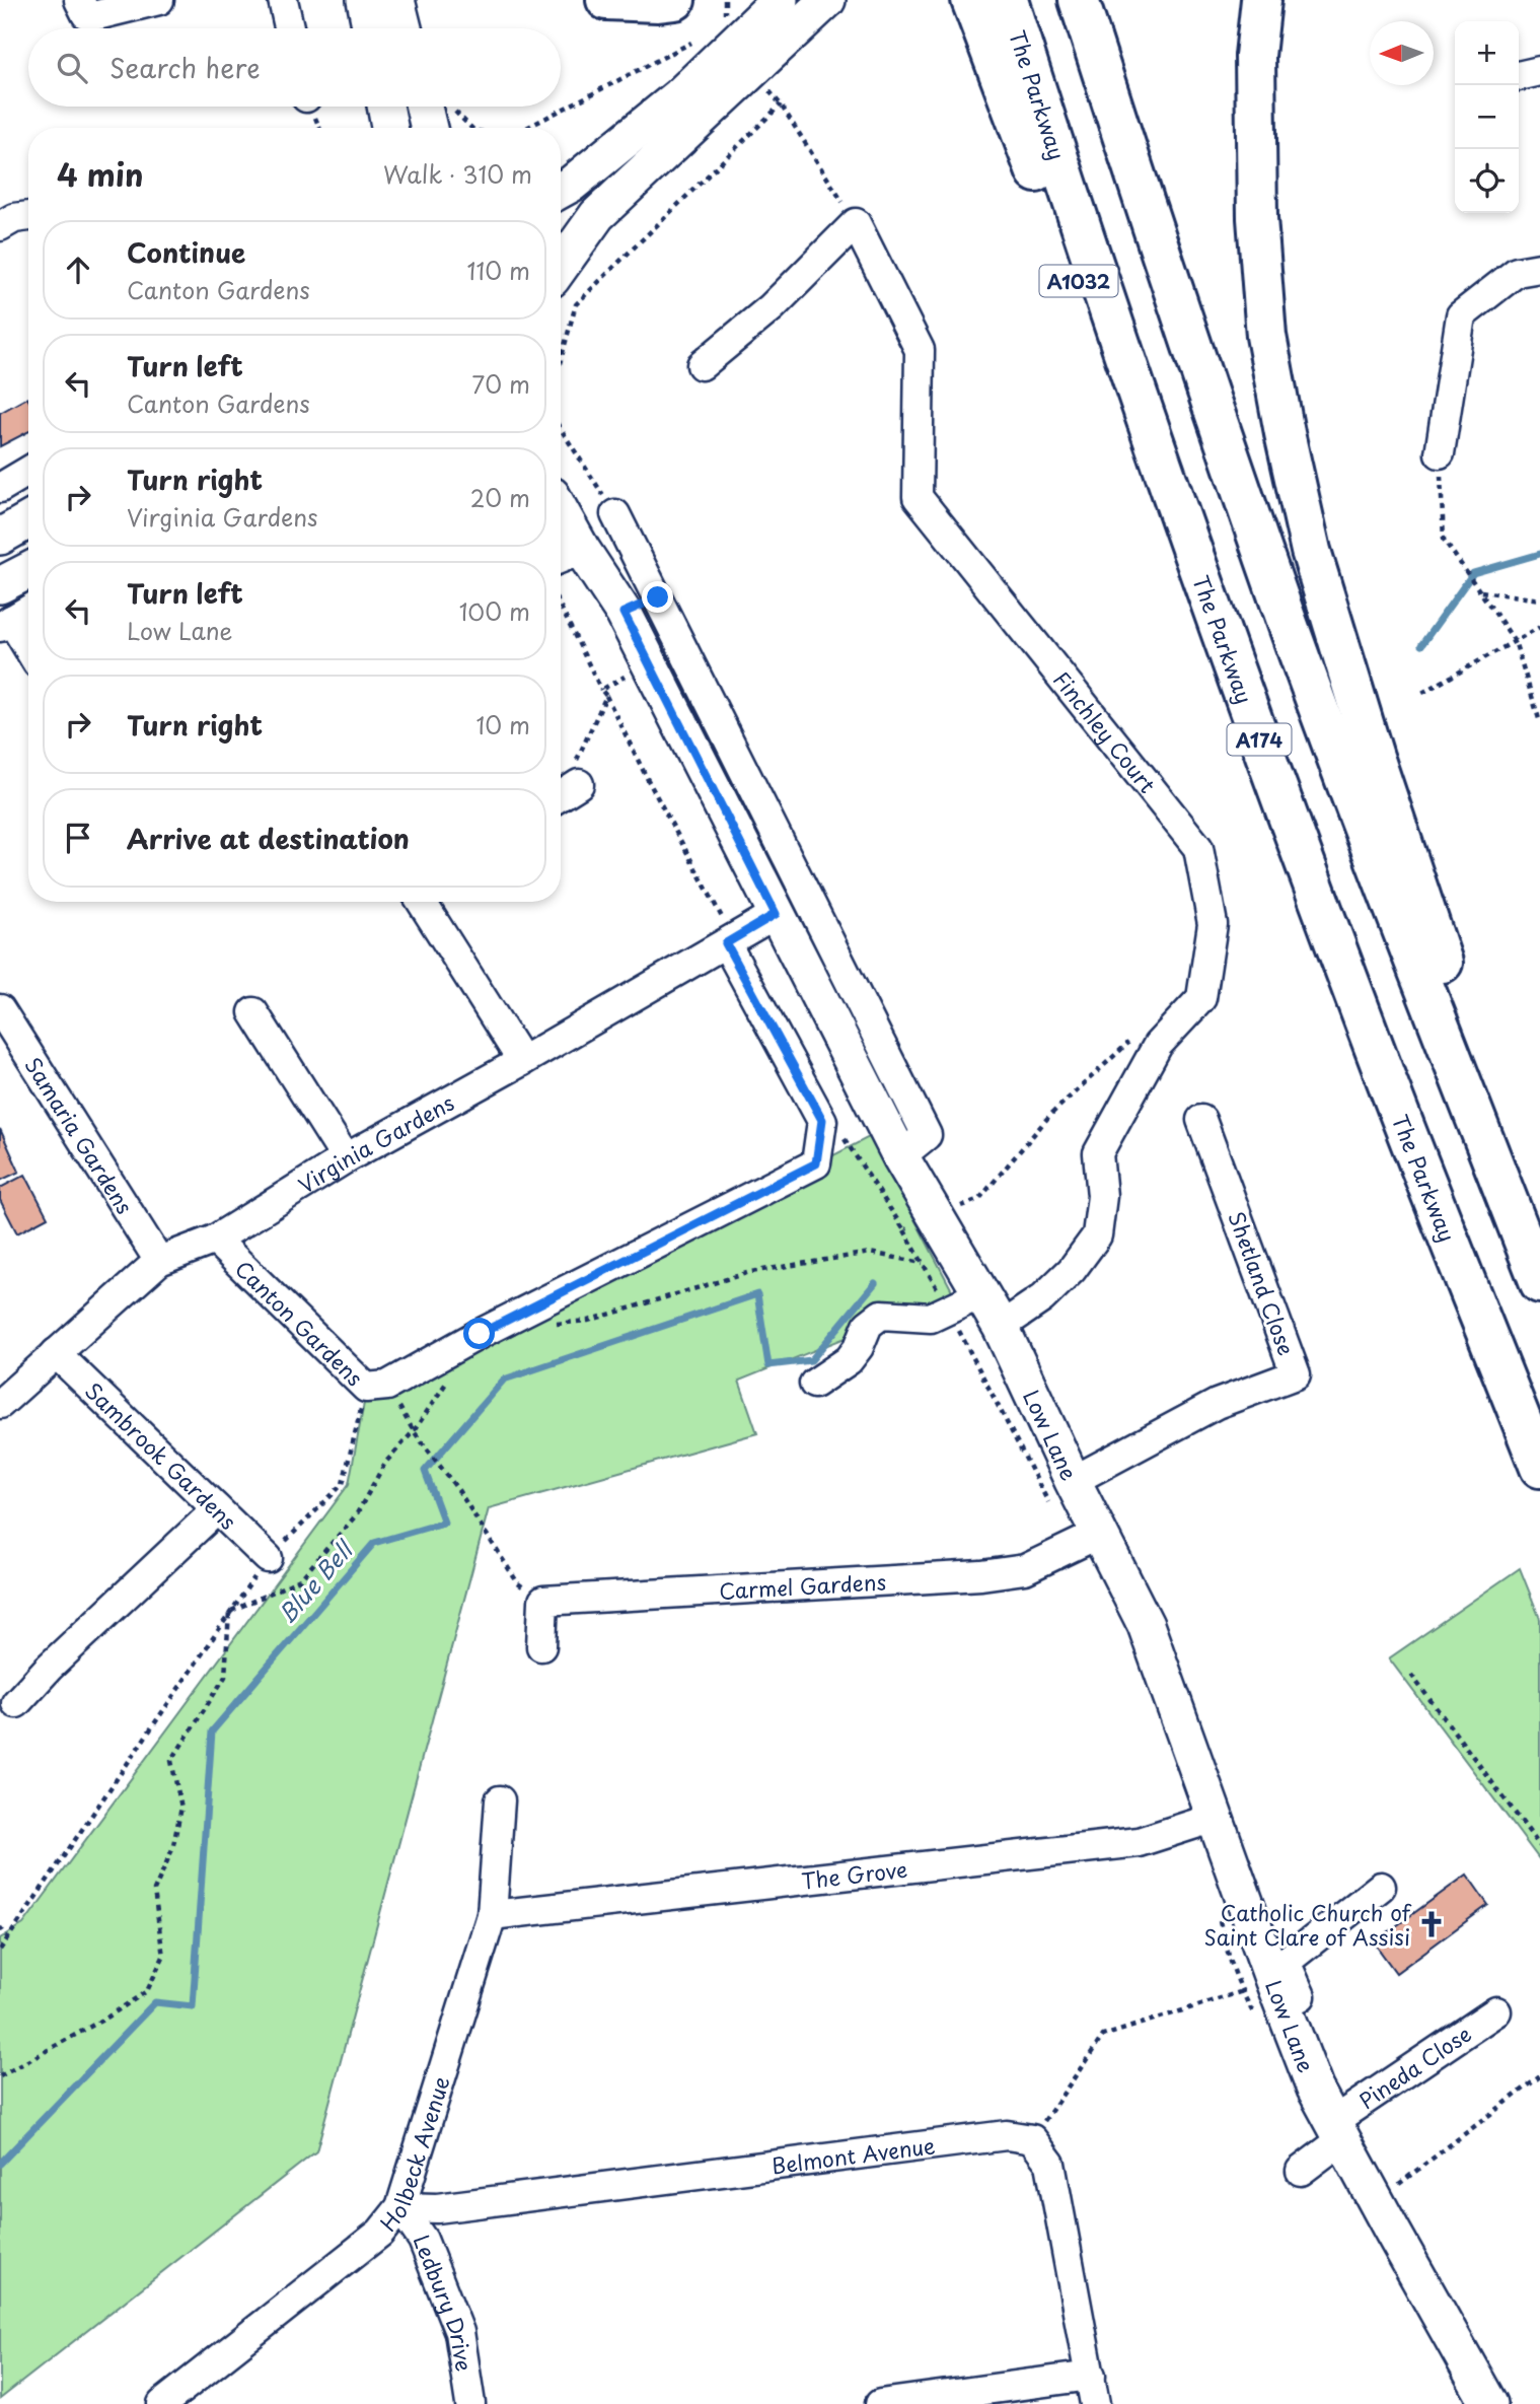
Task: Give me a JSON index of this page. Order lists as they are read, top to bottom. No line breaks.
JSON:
{"streets":{"highway":["The Parkway","A1032","A174"],"main road":["Low Lane"],"street":["Finchley Court","Samaria Gardens","Virginia Gardens","Shetland Close","Canton Gardens","Sambrook Gardens","Carmel Gardens","The Grove","Pineda Close","Holbeck Avenue","Belmont Avenue","Ledbury Drive"]},"crossings":[["The Parkway","A1032"],["Finchley Court","Low Lane"],["Samaria Gardens","Virginia Gardens"],["Virginia Gardens","Canton Gardens"],["Virginia Gardens","Low Lane"],["Virginia Gardens","Sambrook Gardens"],["Shetland Close","Low Lane"],["Low Lane","Carmel Gardens"],["Low Lane","The Grove"],["Low Lane","Pineda Close"],["The Grove","Holbeck Avenue"],["Holbeck Avenue","Belmont Avenue"],["Holbeck Avenue","Ledbury Drive"],["Belmont Avenue","Ledbury Drive"]],"water":["Blue Bell"],"places":{"church":["Catholic Church of Saint Clare of Assisi"]},"north":"left","page":{"map_buttons":["+","−"],"search":"Search here","heading":["4 min","Walk · 310 m"],"list":[["Continue","Canton Gardens","110 m"],["Turn left","Canton Gardens","70 m"],["Turn right","Virginia Gardens","20 m"],["Turn left","Low Lane","100 m"],["Turn right","10 m"],"Arrive at destination"]}}
